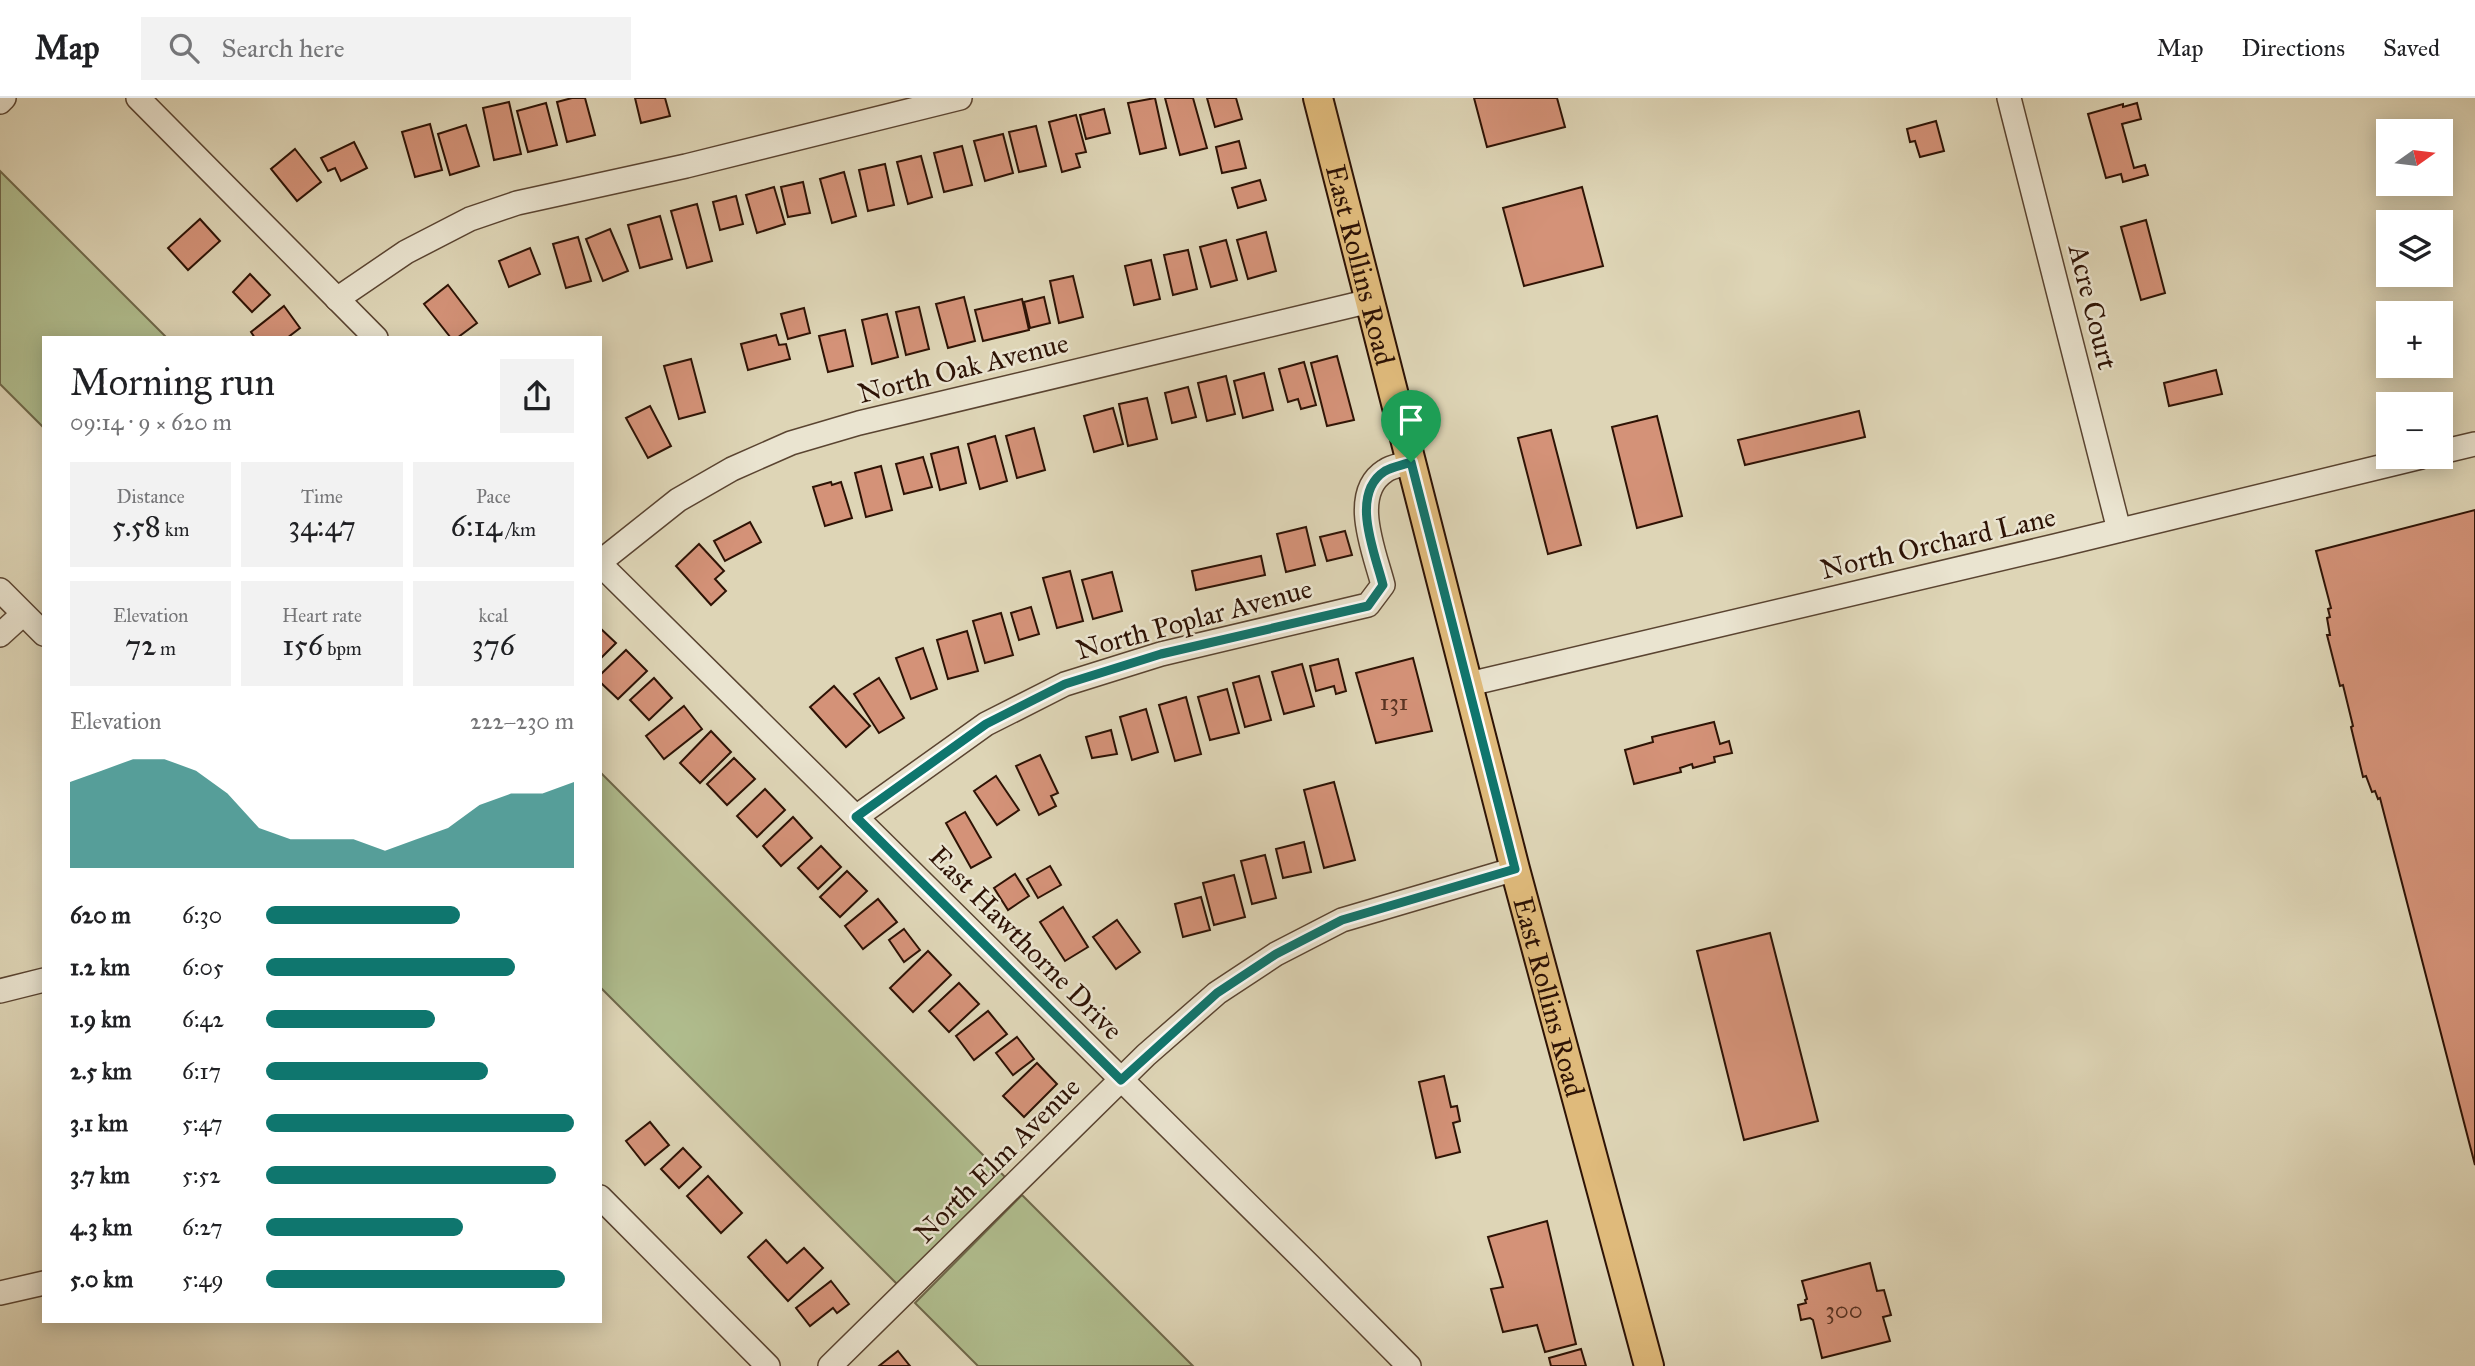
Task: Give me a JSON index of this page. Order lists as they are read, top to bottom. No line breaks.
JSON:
{"streets":{"main road":["East Rollins Road"],"street":["Acre Court","North Oak Avenue","North Orchard Lane","North Poplar Avenue","East Hawthorne Drive","North Elm Avenue"]},"crossings":[["East Rollins Road","North Oak Avenue"],["East Rollins Road","North Orchard Lane"],["East Rollins Road","North Poplar Avenue"],["East Rollins Road","North Elm Avenue"],["Acre Court","North Orchard Lane"],["North Poplar Avenue","East Hawthorne Drive"],["East Hawthorne Drive","North Elm Avenue"]],"house_numbers":["131","300"],"north":"right","page":{"header":"Map","search":"Search here","nav":["Map","Directions","Saved"],"map_buttons":["+","−"],"heading":["Morning run","09:14 · 9 × 620 m"],"stats":[["Distance","5.58 km"],["Time","34:47"],["Pace","6:14 /km"],["Elevation","72 m"],["Heart rate","156 bpm"],["kcal","376"]],"chart":["Elevation","222–230 m"],"list":[{"name":"620 m","note":"6:30"},{"name":"1.2 km","note":"6:05"},{"name":"1.9 km","note":"6:42"},{"name":"2.5 km","note":"6:17"},{"name":"3.1 km","note":"5:47"},{"name":"3.7 km","note":"5:52"},{"name":"4.3 km","note":"6:27"},{"name":"5.0 km","note":"5:49"}]}}
